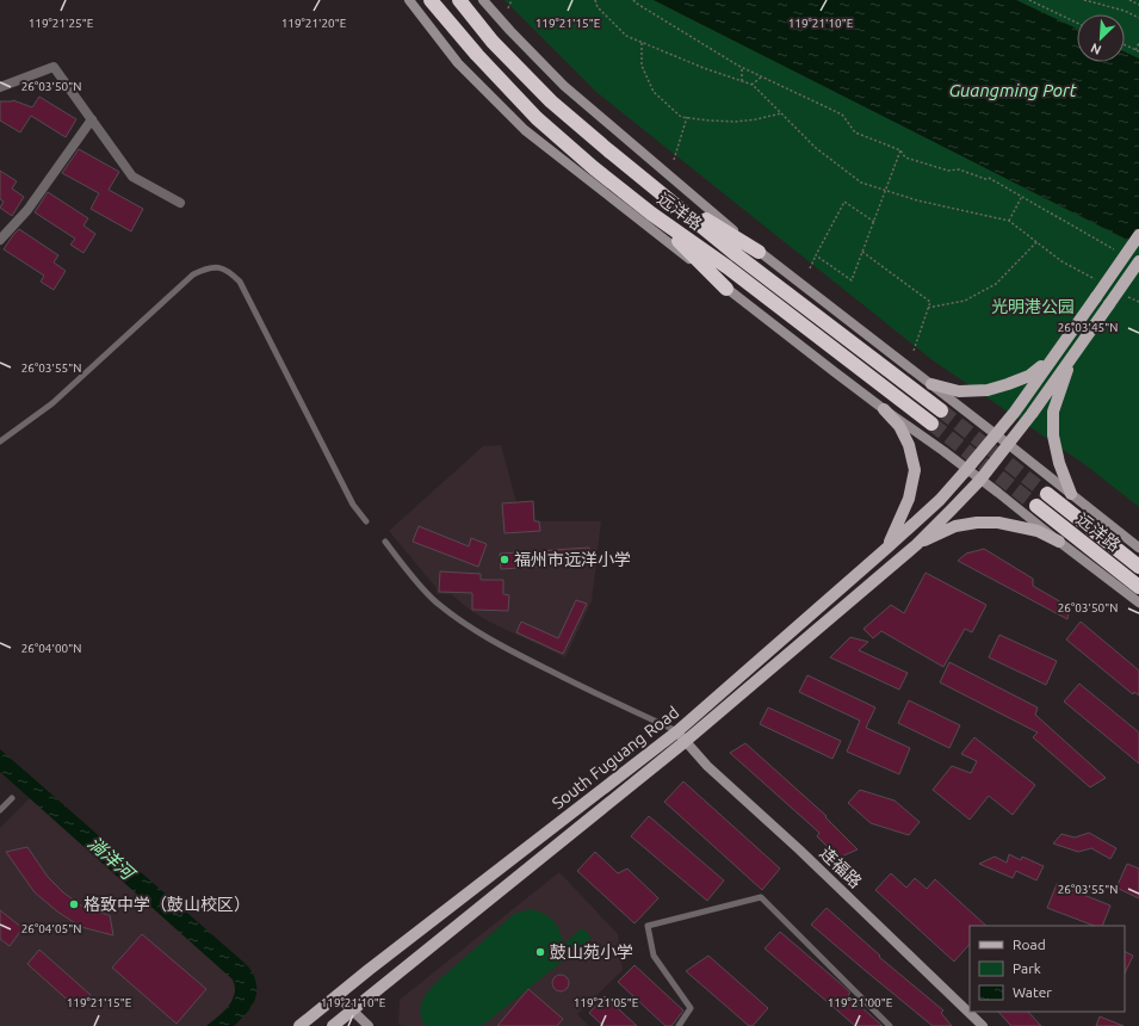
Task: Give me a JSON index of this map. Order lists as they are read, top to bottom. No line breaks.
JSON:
{"streets":{"highway":["远洋路"],"main road":["South Fuguang Road","连福路"]},"crossings":[["South Fuguang Road","连福路"]],"water":["Guangming Port","淌洋河"],"parks":["光明港公园"],"places":["福州市远洋小学","格致中学（鼓山校区）","鼓山苑小学"],"legend":["Road","Park","Water"],"north":"bottom left","coordinates":["119°21'20\"E","119°21'15\"E","119°21'10\"E","119°21'25\"E","26°03'50\"N","26°03'45\"N","26°03'55\"N","26°04'00\"N","26°04'05\"N","119°21'05\"E","119°21'00\"E"]}
